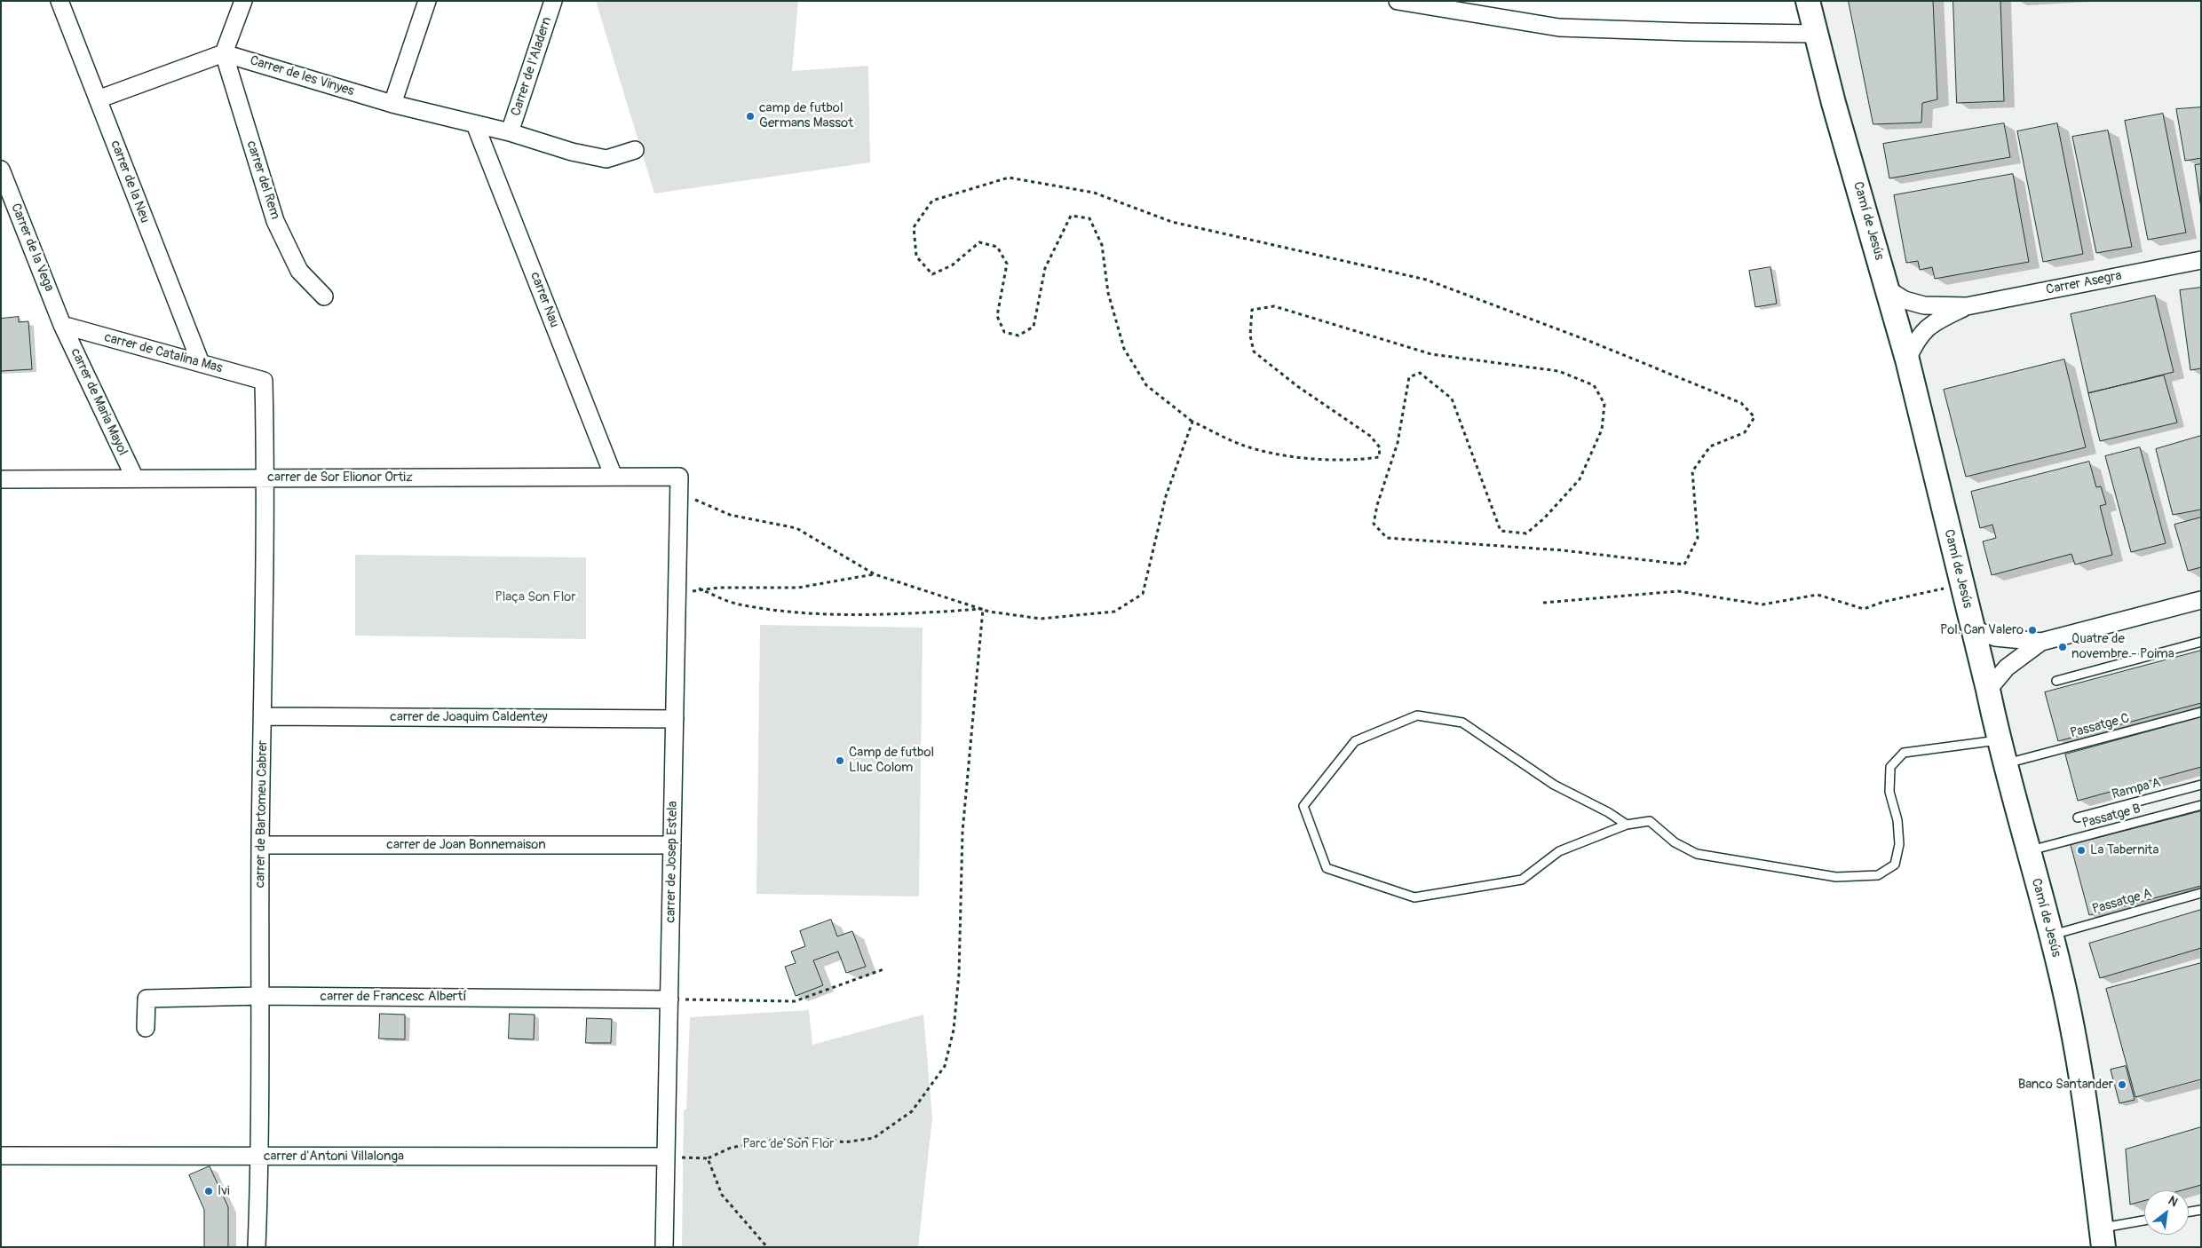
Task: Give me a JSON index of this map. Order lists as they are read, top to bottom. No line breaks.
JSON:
{"streets":{"street":["Carrer de l'Aladern","Carrer de les Vinyes","carrer del Rem","carrer de la Neu","Camí de Jesús","Carrer de la Vega","Carrer Asegra","carrer Nau","carrer de Catalina Mas","carrer de Maria Mayol","carrer de Sor Elionor Ortiz","carrer de Joaquim Caldentey","carrer de Bartomeu Cabrer","carrer de Joan Bonnemaison","carrer de Josep Estela","carrer de Francesc Albertí","carrer d'Antoni Villalonga"],"lane":["Passatge C","Rampa A","Passatge B","Passatge A"]},"crossings":[["Carrer de l'Aladern","Carrer de les Vinyes"],["Carrer de les Vinyes","carrer del Rem"],["Carrer de les Vinyes","carrer Nau"],["carrer de la Neu","carrer de Catalina Mas"],["Camí de Jesús","Passatge C"],["Camí de Jesús","Passatge B"],["Camí de Jesús","Passatge A"],["Carrer de la Vega","carrer de Catalina Mas"],["Carrer de la Vega","carrer de Maria Mayol"],["carrer Nau","carrer de Sor Elionor Ortiz"],["carrer de Catalina Mas","carrer de Maria Mayol"],["carrer de Catalina Mas","carrer de Bartomeu Cabrer"],["carrer de Maria Mayol","carrer de Sor Elionor Ortiz"],["carrer de Sor Elionor Ortiz","carrer de Bartomeu Cabrer"],["carrer de Sor Elionor Ortiz","carrer de Josep Estela"],["carrer de Joaquim Caldentey","carrer de Bartomeu Cabrer"],["carrer de Joaquim Caldentey","carrer de Josep Estela"],["carrer de Bartomeu Cabrer","carrer de Joan Bonnemaison"],["carrer de Bartomeu Cabrer","carrer de Francesc Albertí"],["carrer de Bartomeu Cabrer","carrer d'Antoni Villalonga"],["carrer de Joan Bonnemaison","carrer de Josep Estela"],["carrer de Josep Estela","carrer de Francesc Albertí"],["carrer de Josep Estela","carrer d'Antoni Villalonga"]],"parks":["Plaça Son Flor","Parc de Son Flor"],"places":["camp de futbol Germans Massot","Pol. Can Valero","Quatre de novembre - Poima","Camp de futbol Lluc Colom","La Tabernita","Banco Santander","Ivi"],"north":"top right"}
